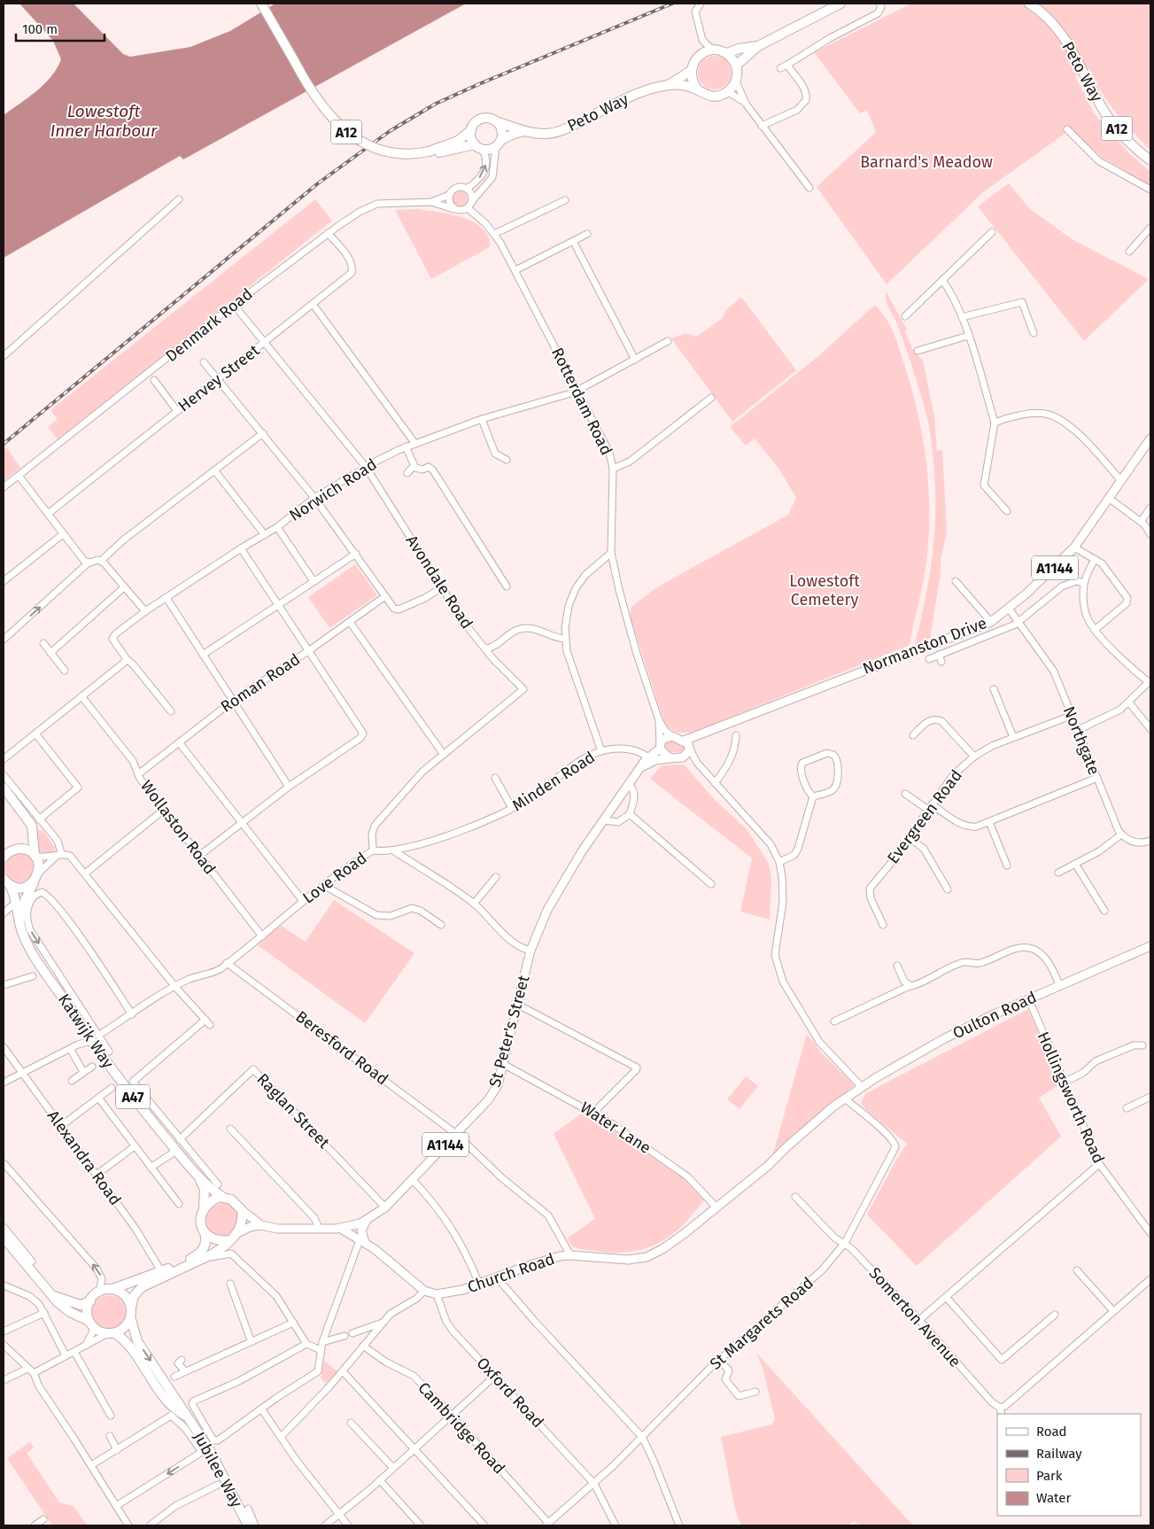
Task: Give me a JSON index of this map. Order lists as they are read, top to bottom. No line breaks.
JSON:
{"streets":{"highway":["Peto Way","A12","Katwijk Way","A47","Jubilee Way"],"main road":["A1144","Normanston Drive","Oulton Road","St Peter's Street","Church Road"],"street":["Denmark Road","Hervey Street","Rotterdam Road","Norwich Road","Avondale Road","Roman Road","Northgate","Minden Road","Evergreen Road","Wollaston Road","Love Road","Beresford Road","Hollingsworth Road","Raglan Street","Water Lane","Alexandra Road","Somerton Avenue","St Margarets Road","Oxford Road","Cambridge Road"]},"crossings":[["Peto Way","A12"],["Denmark Road","Hervey Street"],["Denmark Road","Rotterdam Road"],["Denmark Road","Avondale Road"],["Hervey Street","Avondale Road"],["Rotterdam Road","Norwich Road"],["Rotterdam Road","Normanston Drive"],["Rotterdam Road","St Peter's Street"],["Norwich Road","Avondale Road"],["Avondale Road","Love Road"],["Normanston Drive","Northgate"],["Normanston Drive","St Peter's Street"],["Roman Road","Wollaston Road"],["Northgate","Evergreen Road"],["Minden Road","Love Road"],["Minden Road","St Peter's Street"],["Wollaston Road","Love Road"],["Love Road","Katwijk Way"],["Love Road","Beresford Road"],["Love Road","Alexandra Road"],["Oulton Road","Hollingsworth Road"],["Oulton Road","Church Road"],["Oulton Road","St Margarets Road"],["Katwijk Way","St Peter's Street"],["St Peter's Street","Beresford Road"],["St Peter's Street","Raglan Street"],["St Peter's Street","Water Lane"],["Beresford Road","Church Road"],["Water Lane","Church Road"],["Church Road","St Margarets Road"],["Church Road","Oxford Road"],["Somerton Avenue","St Margarets Road"],["St Margarets Road","Oxford Road"],["St Margarets Road","Cambridge Road"]],"water":["Lowestoft Inner Harbour"],"parks":["Barnard's Meadow","Lowestoft Cemetery"],"legend":["Road","Railway","Park","Water"],"scale_bar":"100 m"}
